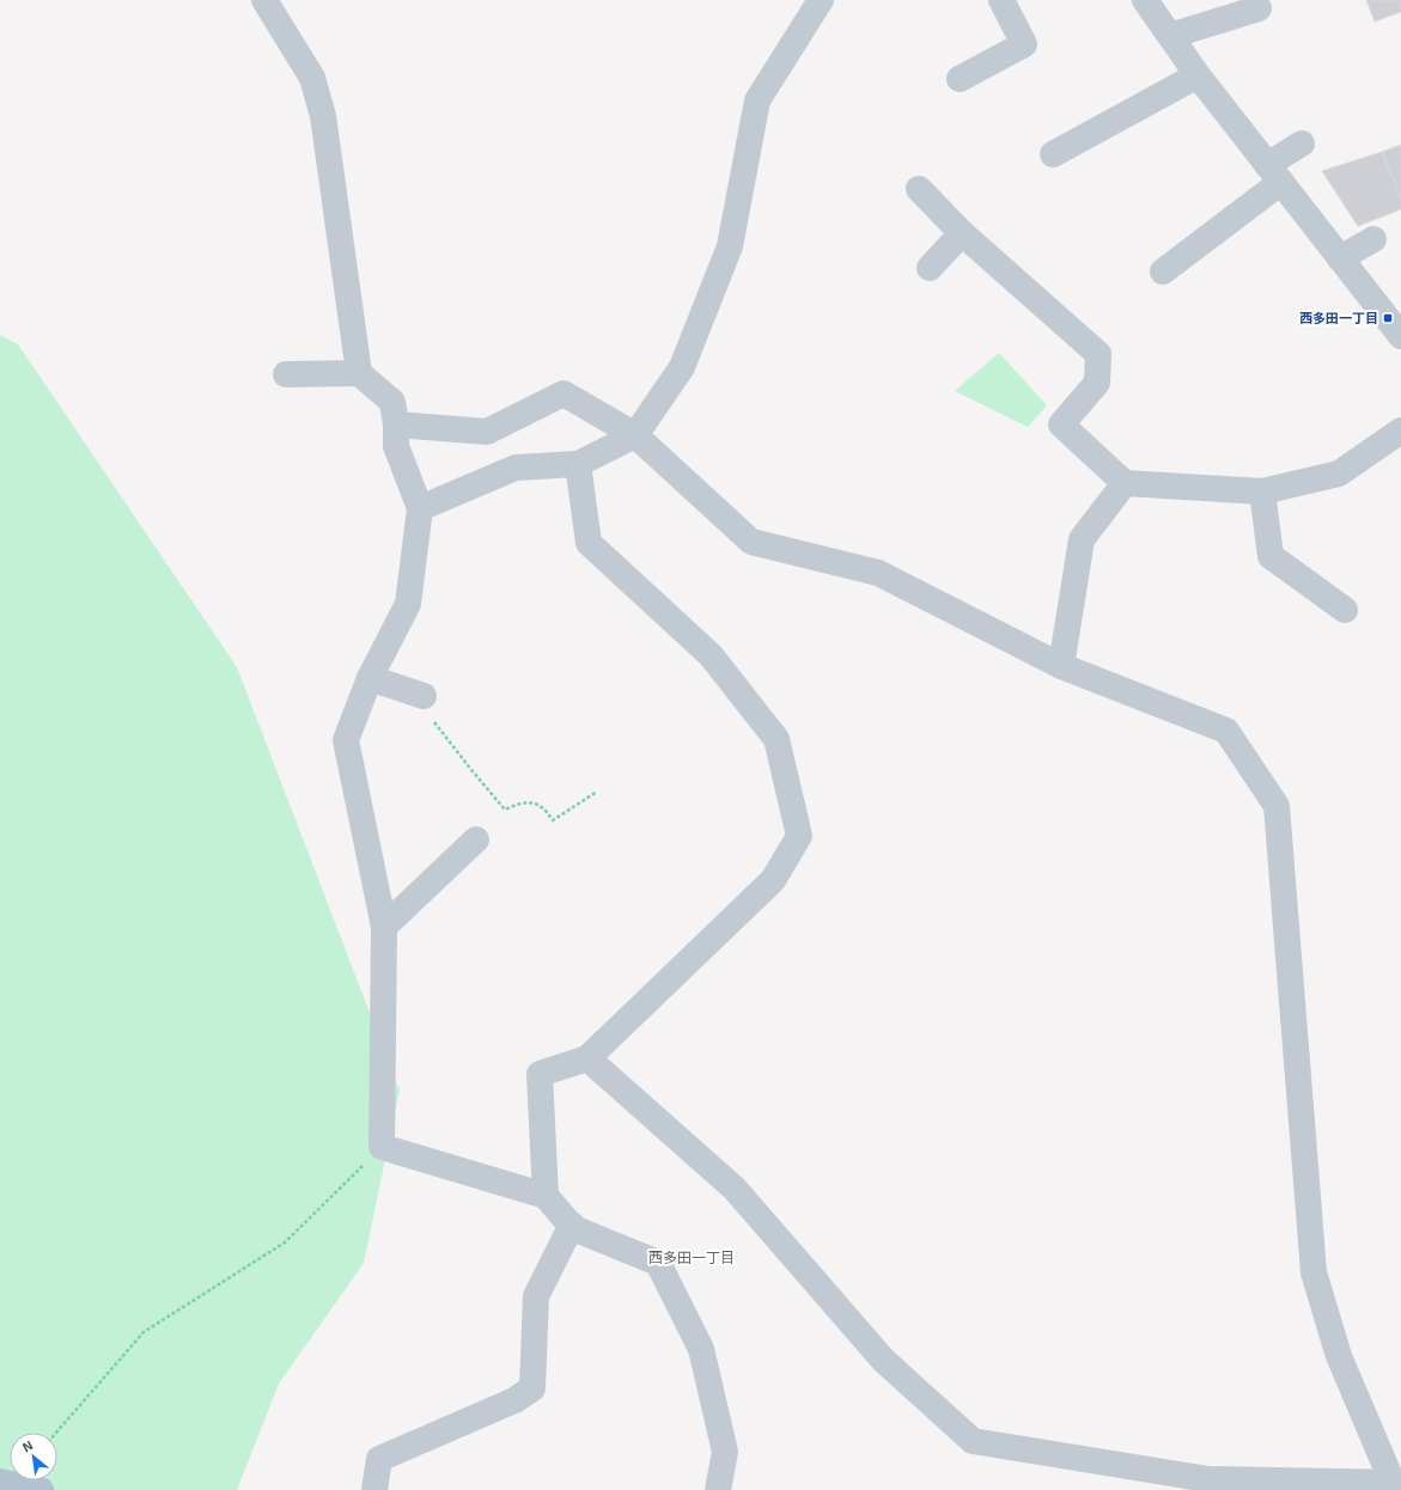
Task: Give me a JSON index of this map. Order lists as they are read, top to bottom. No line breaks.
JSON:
{"districts":["西多田一丁目"],"places":{"transit":["西多田一丁目"]},"north":"top left"}
